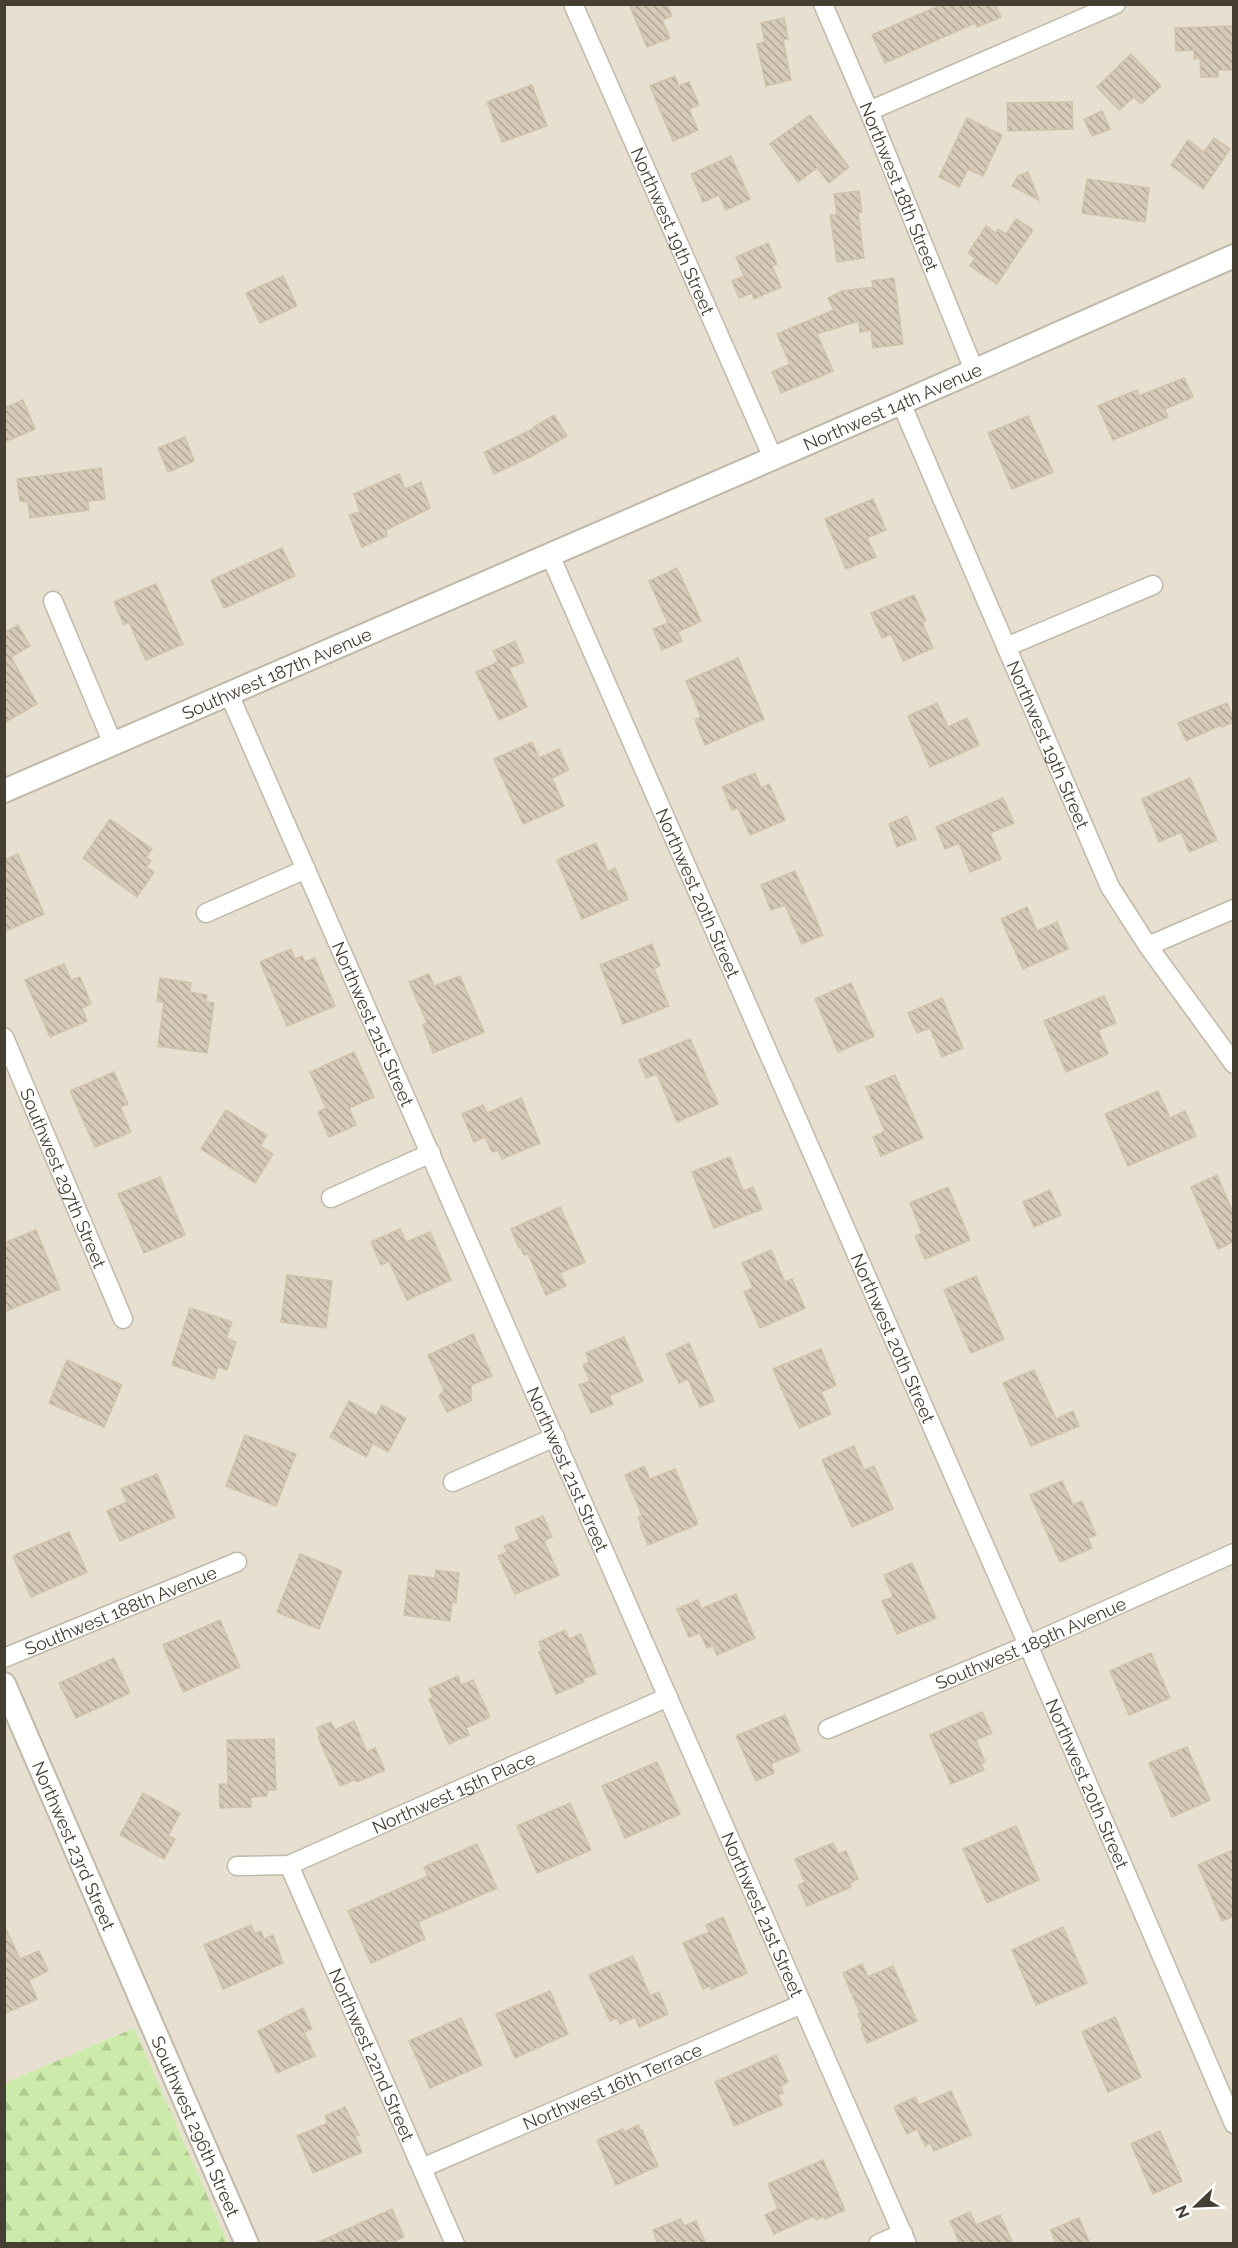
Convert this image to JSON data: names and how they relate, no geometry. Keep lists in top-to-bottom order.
{
  "streets": {
    "street": [
      "Northwest 18th Street",
      "Northwest 19th Street",
      "Northwest 14th Avenue",
      "Southwest 187th Avenue",
      "Northwest 20th Street",
      "Northwest 21st Street",
      "Southwest 297th Street",
      "Southwest 188th Avenue",
      "Southwest 189th Avenue",
      "Northwest 15th Place",
      "Northwest 23rd Street",
      "Northwest 22nd Street",
      "Northwest 16th Terrace",
      "Southwest 296th Street"
    ]
  },
  "crossings": [
    ["Northwest 18th Street", "Northwest 14th Avenue"],
    ["Northwest 19th Street", "Northwest 14th Avenue"],
    ["Northwest 14th Avenue", "Southwest 187th Avenue"],
    ["Northwest 14th Avenue", "Northwest 20th Street"],
    ["Southwest 187th Avenue", "Northwest 20th Street"],
    ["Southwest 187th Avenue", "Northwest 21st Street"],
    ["Northwest 20th Street", "Southwest 189th Avenue"],
    ["Northwest 21st Street", "Northwest 15th Place"],
    ["Northwest 21st Street", "Northwest 16th Terrace"],
    ["Northwest 15th Place", "Northwest 22nd Street"],
    ["Northwest 23rd Street", "Southwest 296th Street"],
    ["Northwest 22nd Street", "Northwest 16th Terrace"]
  ],
  "north": "bottom left"
}
